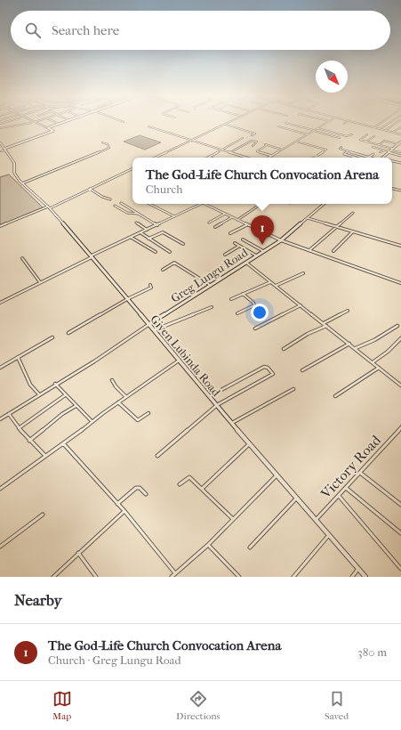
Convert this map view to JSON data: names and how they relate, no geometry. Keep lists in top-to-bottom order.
{
  "streets": {
    "street": ["Greg Lungu Road", "Given Lubinda Road", "Victory Road"]
  },
  "crossings": [
    ["Greg Lungu Road", "Given Lubinda Road"],
    ["Given Lubinda Road", "Victory Road"]
  ],
  "north": "bottom right",
  "page": {
    "search": "Search here",
    "popup": ["The God-Life Church Convocation Arena", "Church"],
    "pins": "1",
    "heading": "Nearby",
    "list": [
      {
        "mark": "1",
        "name": "The God-Life Church Convocation Arena",
        "note": "Church · Greg Lungu Road",
        "value": "380 m"
      }
    ],
    "nav": ["Map", "Directions", "Saved"]
  }
}
